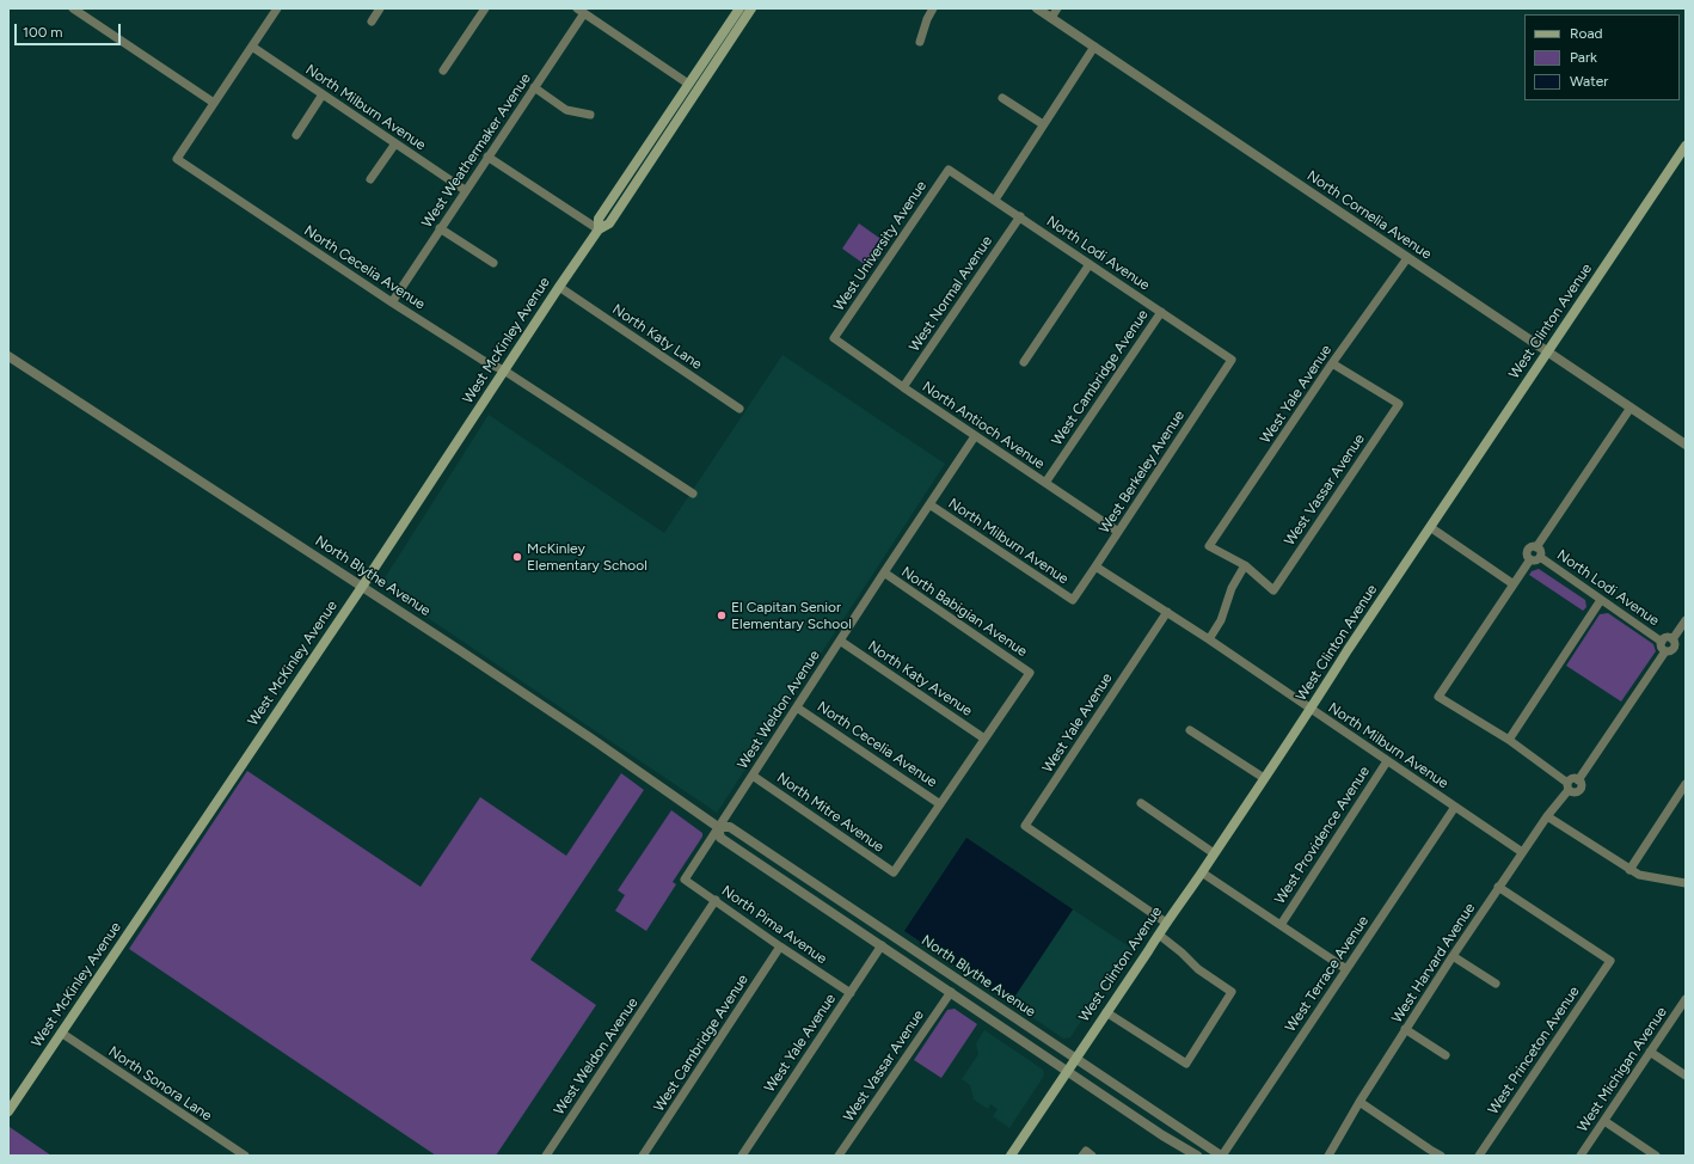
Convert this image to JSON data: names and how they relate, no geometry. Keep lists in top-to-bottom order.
{
  "streets": {
    "main road": ["West Clinton Avenue", "West McKinley Avenue"],
    "street": [
      "North Milburn Avenue",
      "West Weathermaker Avenue",
      "North Cornelia Avenue",
      "West University Avenue",
      "North Lodi Avenue",
      "North Cecelia Avenue",
      "West Normal Avenue",
      "North Katy Lane",
      "West Cambridge Avenue",
      "West Yale Avenue",
      "North Antioch Avenue",
      "West Berkeley Avenue",
      "West Vassar Avenue",
      "North Blythe Avenue",
      "North Babigian Avenue",
      "North Katy Avenue",
      "West Weldon Avenue",
      "North Mitre Avenue",
      "West Providence Avenue",
      "North Pima Avenue",
      "West Harvard Avenue",
      "West Terrace Avenue",
      "West Princeton Avenue",
      "West Michigan Avenue",
      "North Sonora Lane"
    ]
  },
  "crossings": [
    ["North Milburn Avenue", "West Weathermaker Avenue"],
    ["North Milburn Avenue", "North Cecelia Avenue"],
    ["North Milburn Avenue", "West Clinton Avenue"],
    ["North Milburn Avenue", "West Yale Avenue"],
    ["North Milburn Avenue", "West Berkeley Avenue"],
    ["North Milburn Avenue", "West Weldon Avenue"],
    ["North Milburn Avenue", "West Providence Avenue"],
    ["North Milburn Avenue", "West Harvard Avenue"],
    ["North Milburn Avenue", "West Terrace Avenue"],
    ["West Weathermaker Avenue", "North Cecelia Avenue"],
    ["North Cornelia Avenue", "West Clinton Avenue"],
    ["North Cornelia Avenue", "West Yale Avenue"],
    ["West University Avenue", "North Lodi Avenue"],
    ["West University Avenue", "North Antioch Avenue"],
    ["North Lodi Avenue", "West Normal Avenue"],
    ["North Lodi Avenue", "West Cambridge Avenue"],
    ["North Lodi Avenue", "West Berkeley Avenue"],
    ["North Cecelia Avenue", "West McKinley Avenue"],
    ["North Cecelia Avenue", "West Weldon Avenue"],
    ["North Cecelia Avenue", "North Mitre Avenue"],
    ["West Normal Avenue", "North Antioch Avenue"],
    ["West Clinton Avenue", "West Yale Avenue"],
    ["West Clinton Avenue", "North Blythe Avenue"],
    ["North Katy Lane", "West McKinley Avenue"],
    ["West McKinley Avenue", "North Blythe Avenue"],
    ["West McKinley Avenue", "North Sonora Lane"],
    ["West Cambridge Avenue", "North Antioch Avenue"],
    ["West Cambridge Avenue", "North Pima Avenue"],
    ["West Yale Avenue", "West Vassar Avenue"],
    ["West Yale Avenue", "North Blythe Avenue"],
    ["West Yale Avenue", "North Pima Avenue"],
    ["North Antioch Avenue", "West Berkeley Avenue"],
    ["North Antioch Avenue", "West Weldon Avenue"],
    ["West Vassar Avenue", "North Blythe Avenue"],
    ["North Blythe Avenue", "West Weldon Avenue"],
    ["North Blythe Avenue", "West Terrace Avenue"],
    ["North Babigian Avenue", "North Katy Avenue"],
    ["North Babigian Avenue", "West Weldon Avenue"],
    ["North Katy Avenue", "West Weldon Avenue"],
    ["West Weldon Avenue", "North Mitre Avenue"],
    ["West Weldon Avenue", "North Pima Avenue"],
    ["West Harvard Avenue", "West Princeton Avenue"]
  ],
  "places": ["McKinley Elementary School", "El Capitan Senior Elementary School"],
  "legend": ["Road", "Park", "Water"],
  "scale_bar": "100 m"
}
